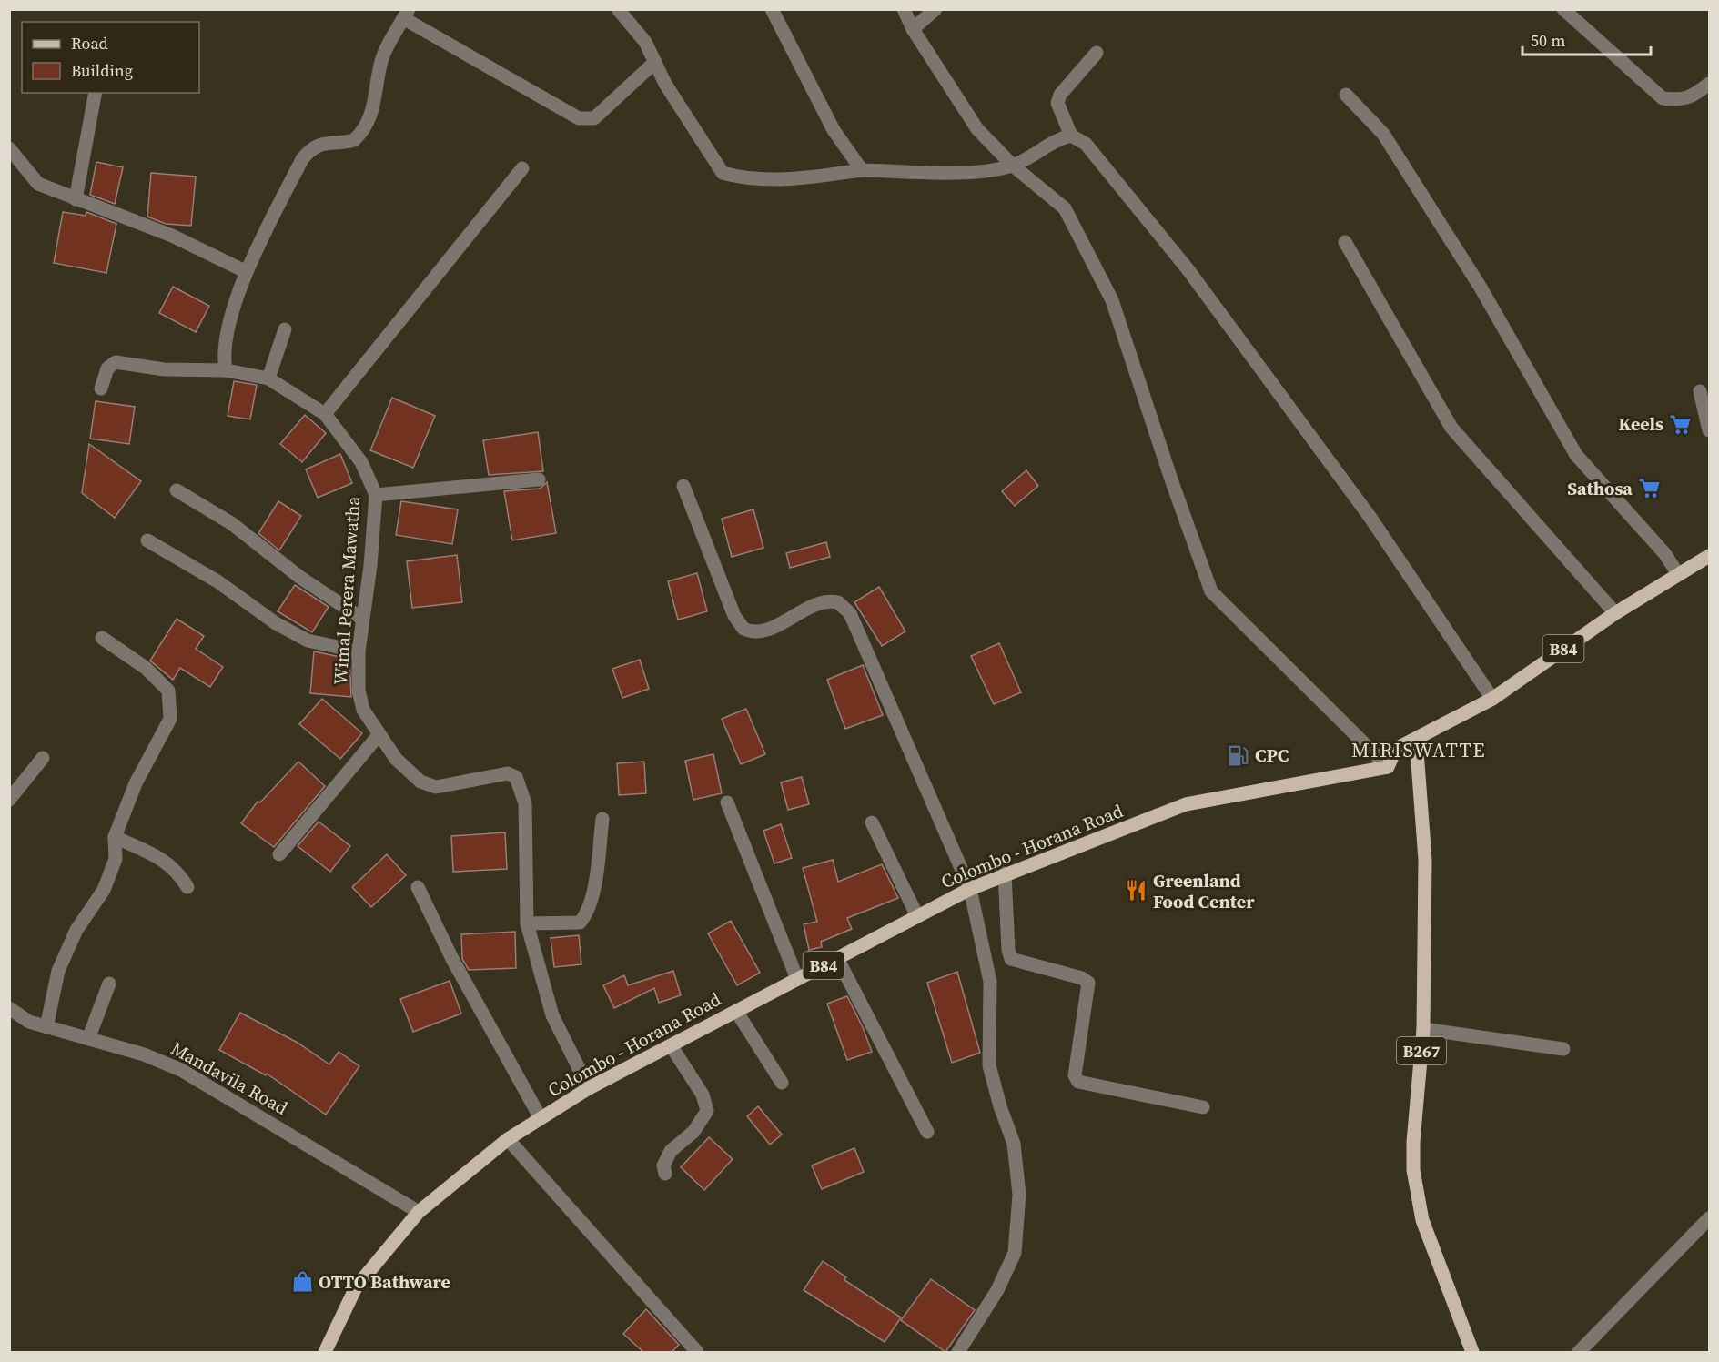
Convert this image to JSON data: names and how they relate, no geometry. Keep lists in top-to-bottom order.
{
  "streets": {
    "main road": ["B84", "Colombo - Horana Road", "B267"],
    "street": ["Wimal Perera Mawatha", "Mandavila Road"]
  },
  "crossings": [
    ["Wimal Perera Mawatha", "Colombo - Horana Road"],
    ["B84", "Colombo - Horana Road"],
    ["B84", "B267"],
    ["Colombo - Horana Road", "Mandavila Road"]
  ],
  "districts": ["MIRISWATTE"],
  "places": {
    "supermarket": ["Keels", "Sathosa"],
    "fuel station": ["CPC"],
    "restaurant": ["Greenland Food Center"],
    "shop": ["OTTO Bathware"]
  },
  "legend": ["Road", "Building"],
  "scale_bar": "50 m"
}
